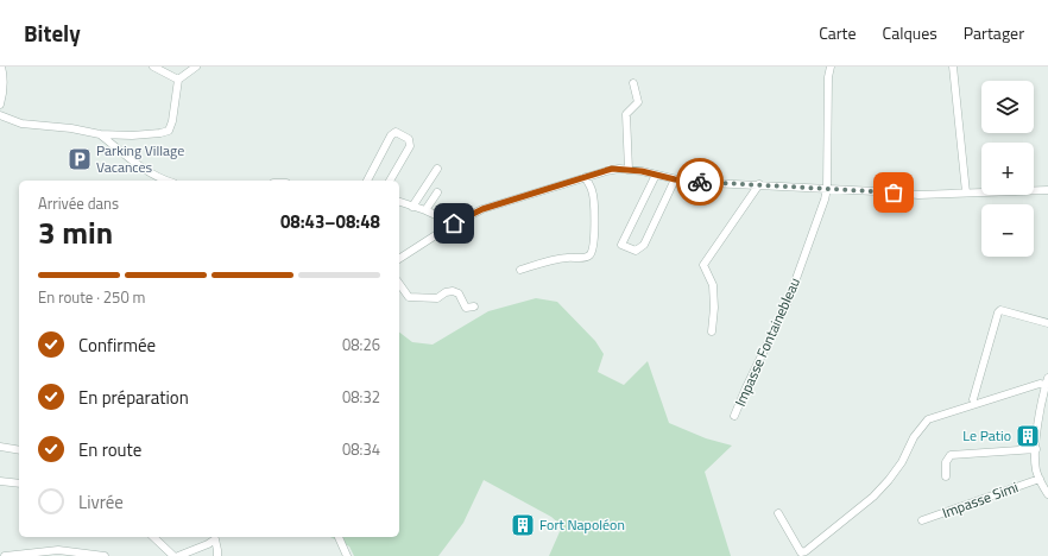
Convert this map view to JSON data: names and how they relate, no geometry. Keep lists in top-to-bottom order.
{
  "streets": {
    "street": ["Impasse Fontainebleau", "Impasse Simi"]
  },
  "places": {
    "parking": ["Parking Village Vacances"],
    "building": ["Le Patio", "Fort Napoléon"]
  },
  "page": {
    "header": "Bitely",
    "nav": ["Carte", "Calques", "Partager"],
    "map_buttons": ["+", "−"],
    "heading": ["3 min", "Arrivée dans", "08:43–08:48"],
    "bar": "En route · 250 m",
    "list": [
      ["Confirmée", "08:26"],
      ["En préparation", "08:32"],
      ["En route", "08:34"],
      "Livrée"
    ]
  }
}
